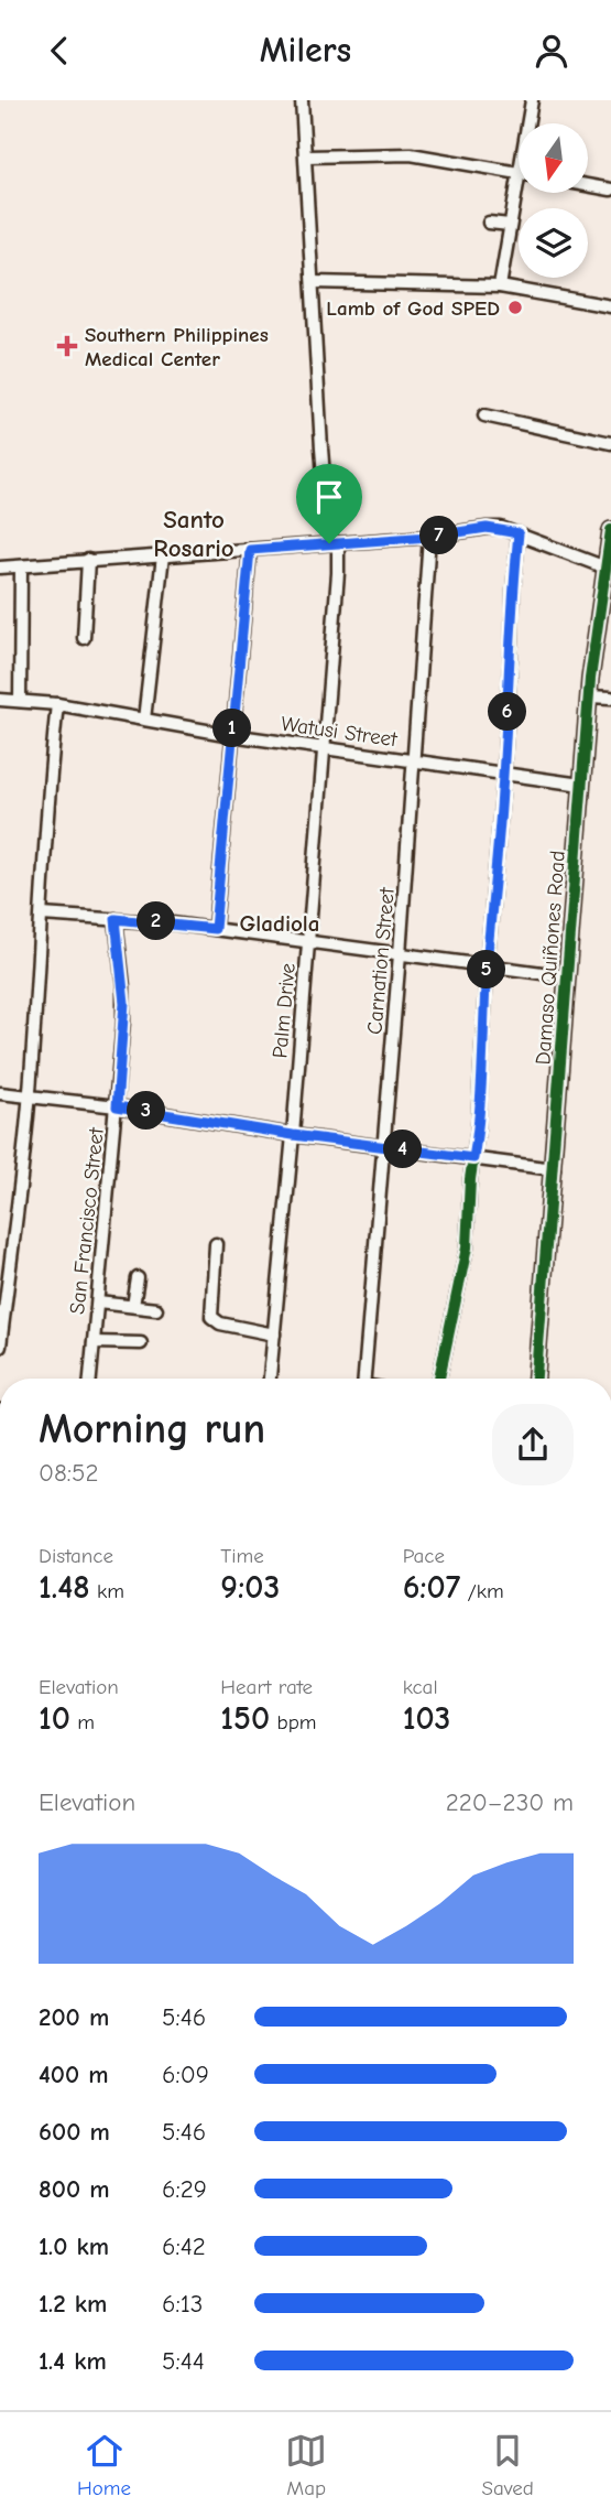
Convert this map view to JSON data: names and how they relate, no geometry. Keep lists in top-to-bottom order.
{
  "streets": {
    "main road": ["Damaso Quiñones Road"],
    "street": [
      "Watusi Street",
      "Carnation Street",
      "Palm Drive",
      "San Francisco Street"
    ]
  },
  "crossings": [
    ["Watusi Street", "Damaso Quiñones Road"],
    ["Watusi Street", "Carnation Street"],
    ["Watusi Street", "Palm Drive"]
  ],
  "districts": ["Santo Rosario", "Gladiola"],
  "places": {
    "other": ["Lamb of God SPED"],
    "health": ["Southern Philippines Medical Center"]
  },
  "north": "bottom",
  "page": {
    "header": "Milers",
    "pins": [
      "7",
      "6",
      "1",
      "2",
      "5",
      "3",
      "4"
    ],
    "heading": ["Morning run", "08:52"],
    "stats": [
      ["Distance", "1.48 km"],
      ["Time", "9:03"],
      ["Pace", "6:07 /km"],
      ["Elevation", "10 m"],
      ["Heart rate", "150 bpm"],
      ["kcal", "103"]
    ],
    "chart": ["Elevation", "220–230 m"],
    "list": [
      {
        "name": "200 m",
        "note": "5:46"
      },
      {
        "name": "400 m",
        "note": "6:09"
      },
      {
        "name": "600 m",
        "note": "5:46"
      },
      {
        "name": "800 m",
        "note": "6:29"
      },
      {
        "name": "1.0 km",
        "note": "6:42"
      },
      {
        "name": "1.2 km",
        "note": "6:13"
      },
      {
        "name": "1.4 km",
        "note": "5:44"
      }
    ],
    "tabs": ["Home", "Map", "Saved"]
  }
}
